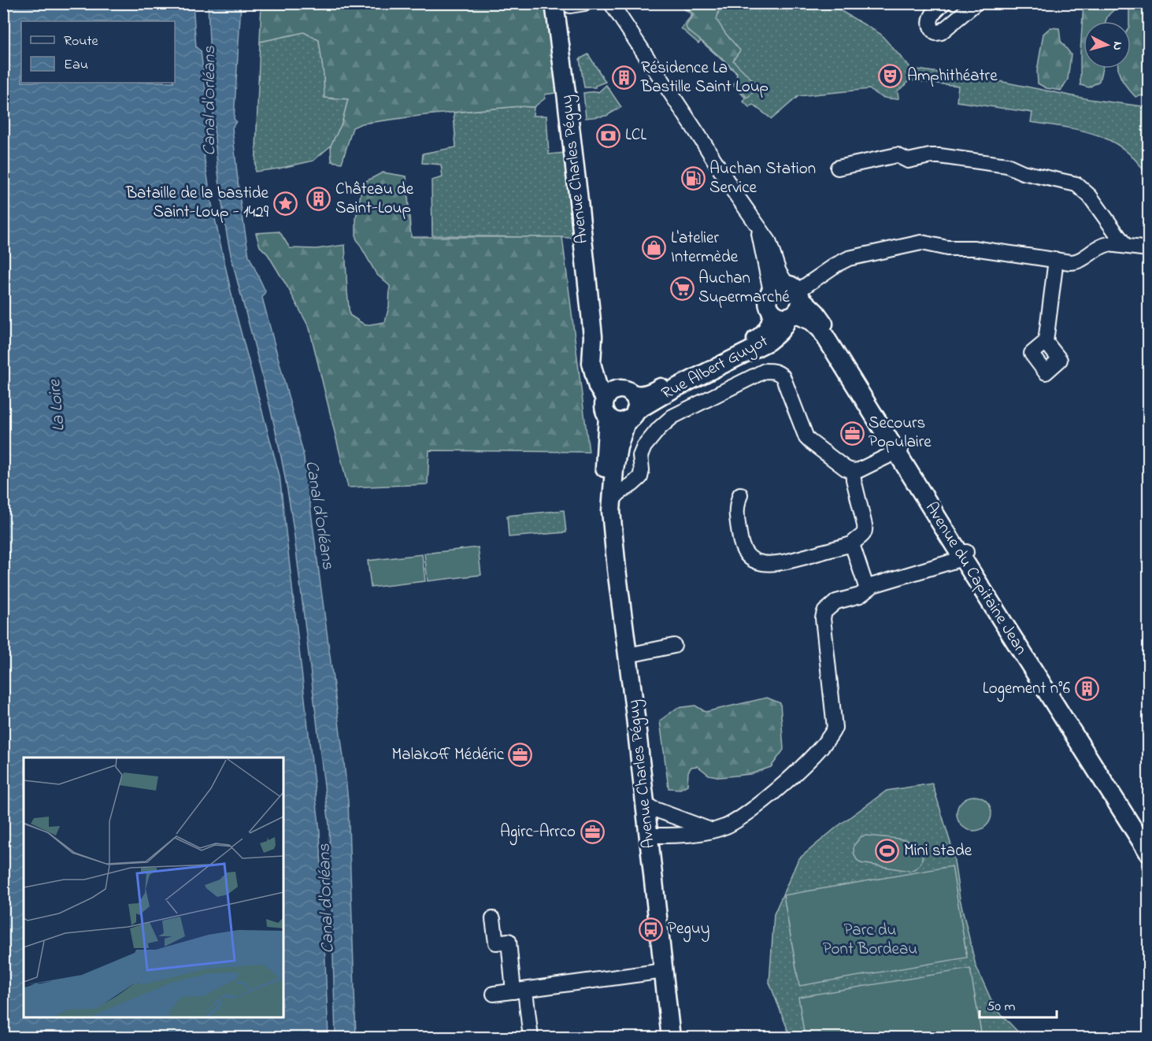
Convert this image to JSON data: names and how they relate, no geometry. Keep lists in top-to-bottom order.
{
  "streets": {
    "main road": ["Avenue Charles Péguy", "Rue Albert Guyot", "Avenue du Capitaine Jean"]
  },
  "crossings": [
    ["Avenue Charles Péguy", "Rue Albert Guyot"],
    ["Rue Albert Guyot", "Avenue du Capitaine Jean"]
  ],
  "water": ["Canal d'Orléans", "La Loire"],
  "parks": ["Parc du Pont Bordeau"],
  "places": {
    "theatre": ["Amphithéatre"],
    "building": ["Résidence La Bastille Saint Loup", "Château de Saint-Loup", "Logement n°6"],
    "bank": ["LCL"],
    "fuel station": ["Auchan Station Service"],
    "place": ["Bataille de la bastide Saint-Loup - 1429"],
    "shop": ["L'atelier Intermède"],
    "supermarket": ["Auchan Supermarché"],
    "office": ["Secours Populaire", "Malakoff Médéric", "Agirc-Arrco"],
    "sports": ["Mini stade"],
    "bus stop": ["Peguy"]
  },
  "legend": ["Route", "Eau"],
  "scale_bar": "50 m",
  "north": "right"
}
